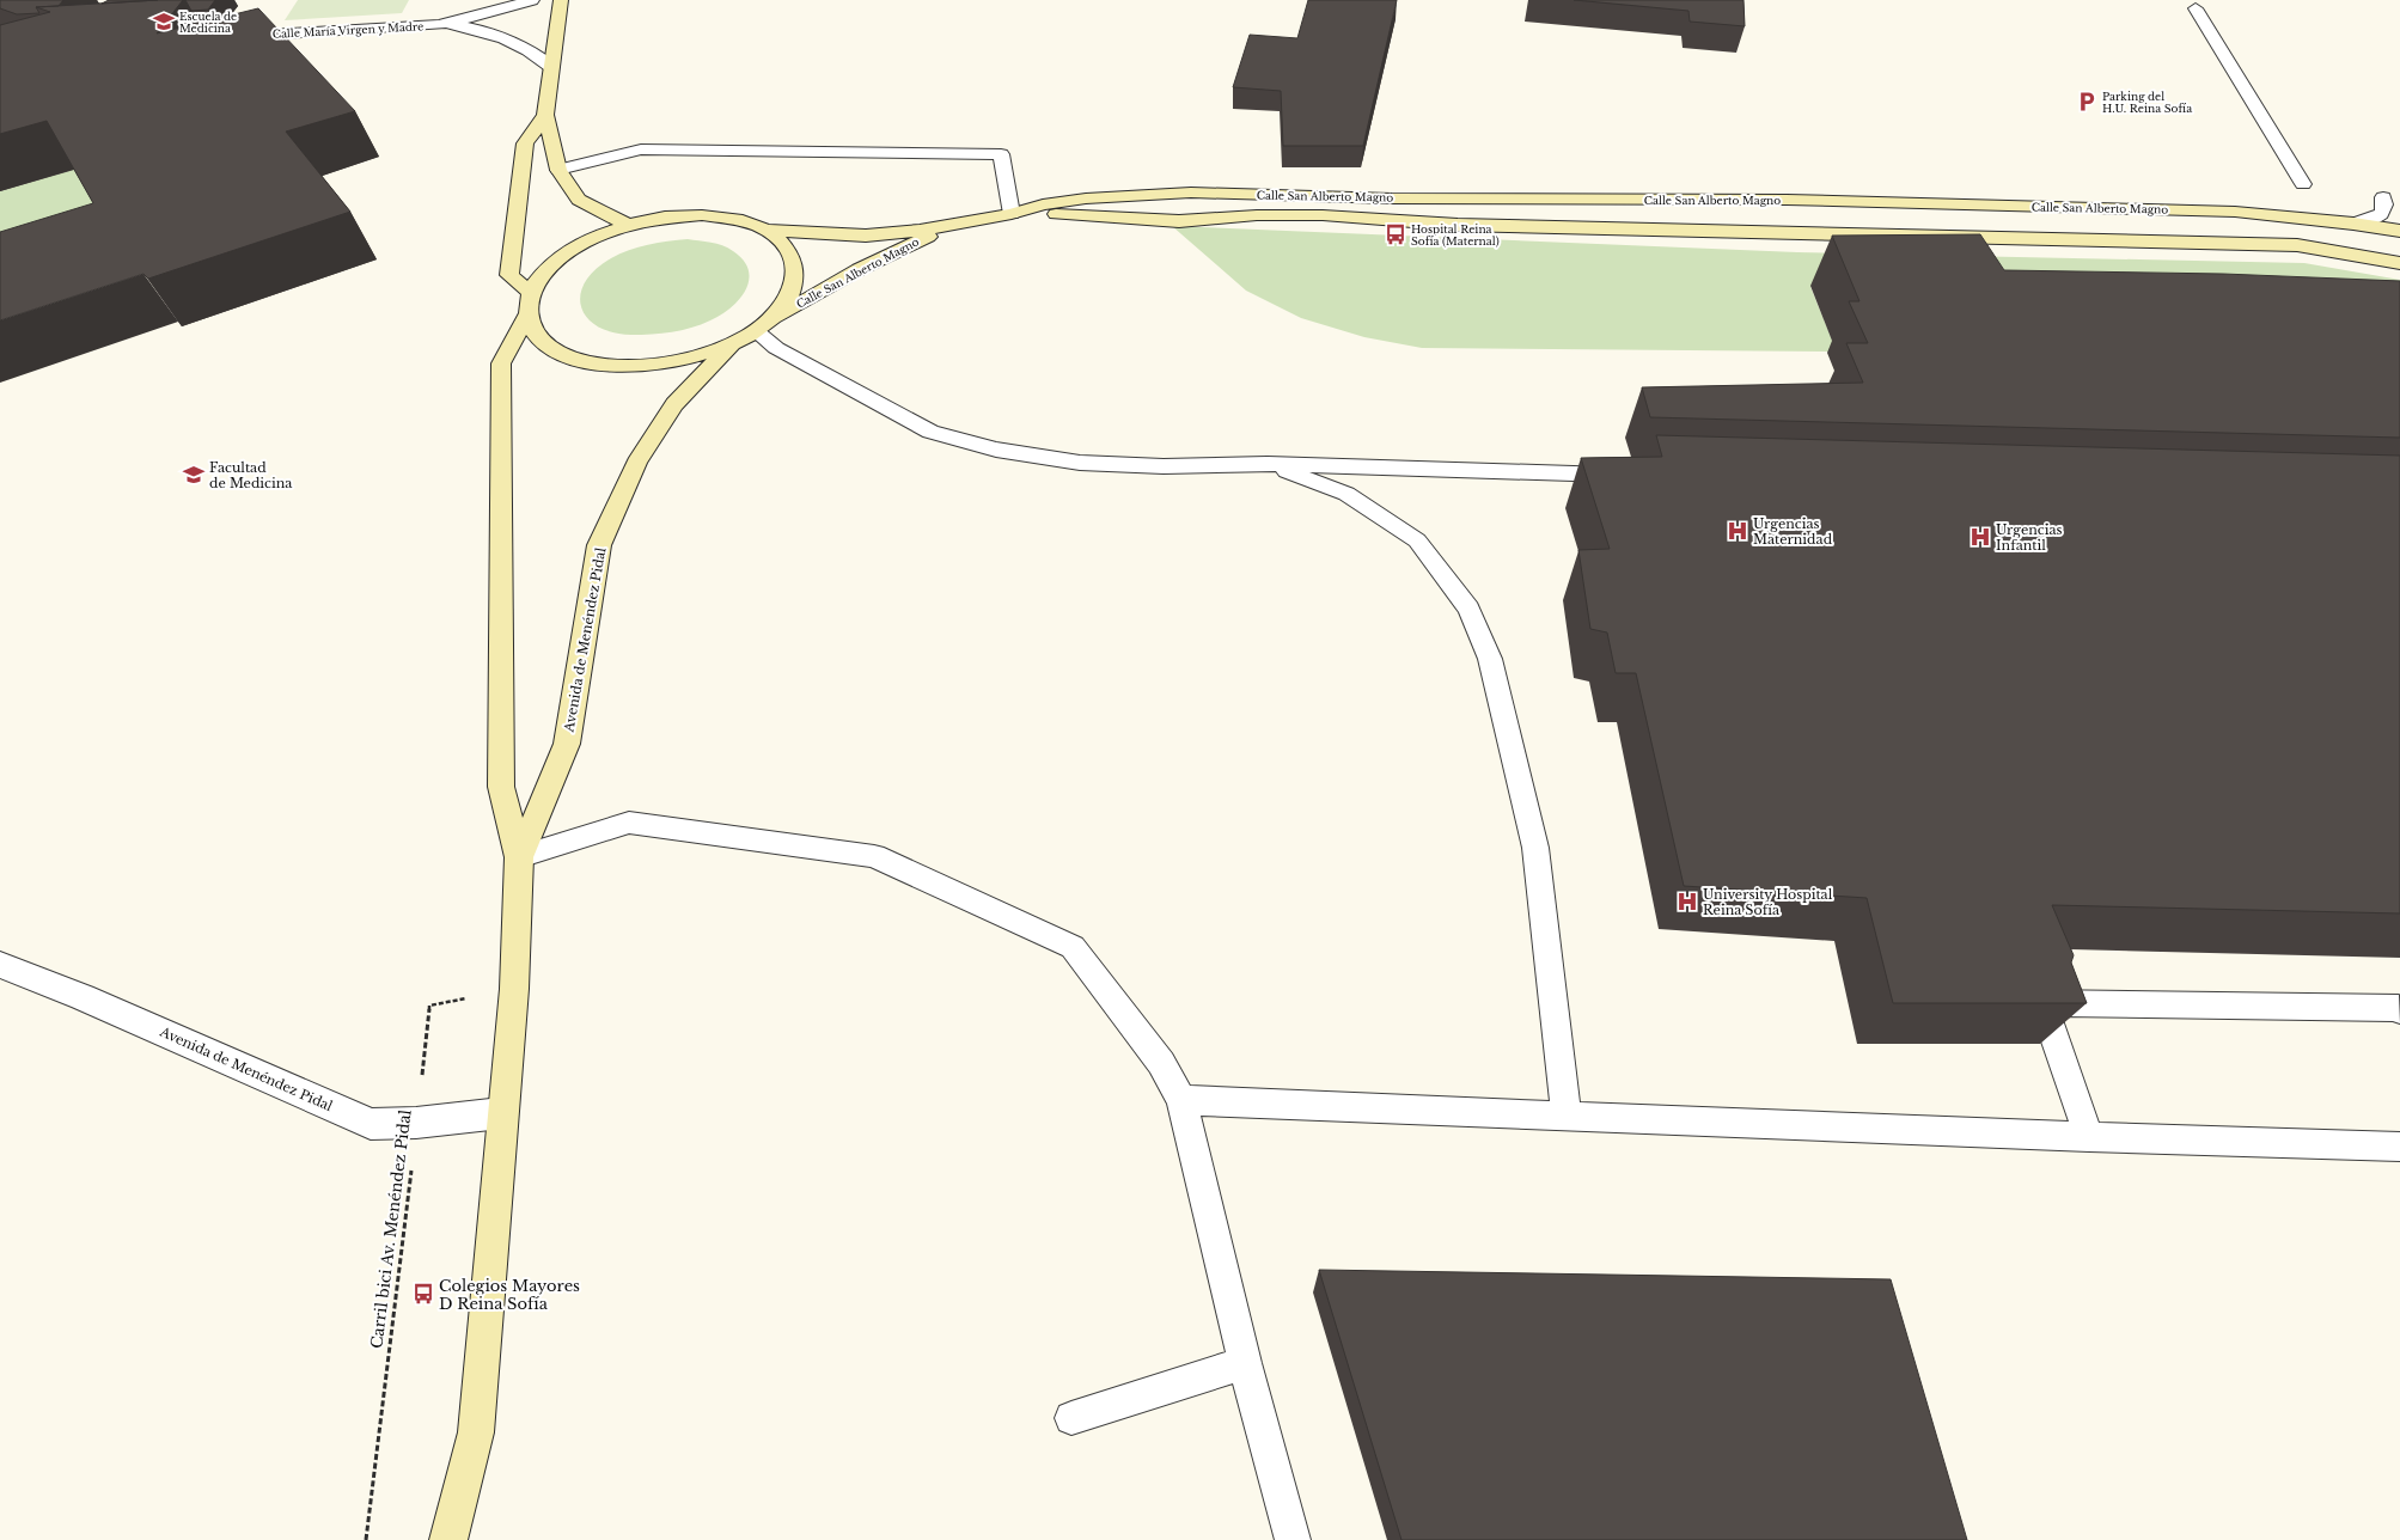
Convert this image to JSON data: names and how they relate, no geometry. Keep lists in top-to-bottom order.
{
  "streets": {
    "main road": ["Calle San Alberto Magno", "Avenida de Menéndez Pidal"],
    "street": ["Calle María Virgen y Madre"],
    "path": ["Carril bici Av. Menéndez Pidal"]
  },
  "crossings": [
    ["Calle San Alberto Magno", "Avenida de Menéndez Pidal"],
    ["Avenida de Menéndez Pidal", "Carril bici Av. Menéndez Pidal"]
  ],
  "places": {
    "school or university": ["Escuela de Medicina", "Facultad de Medicina"],
    "parking": ["Parking del H.U. Reina Sofía"],
    "bus stop": ["Hospital Reina Sofía (Maternal)", "Colegios Mayores D Reina Sofía"],
    "hospital": ["Urgencias Maternidad", "Urgencias Infantil", "University Hospital Reina Sofía"]
  }
}
